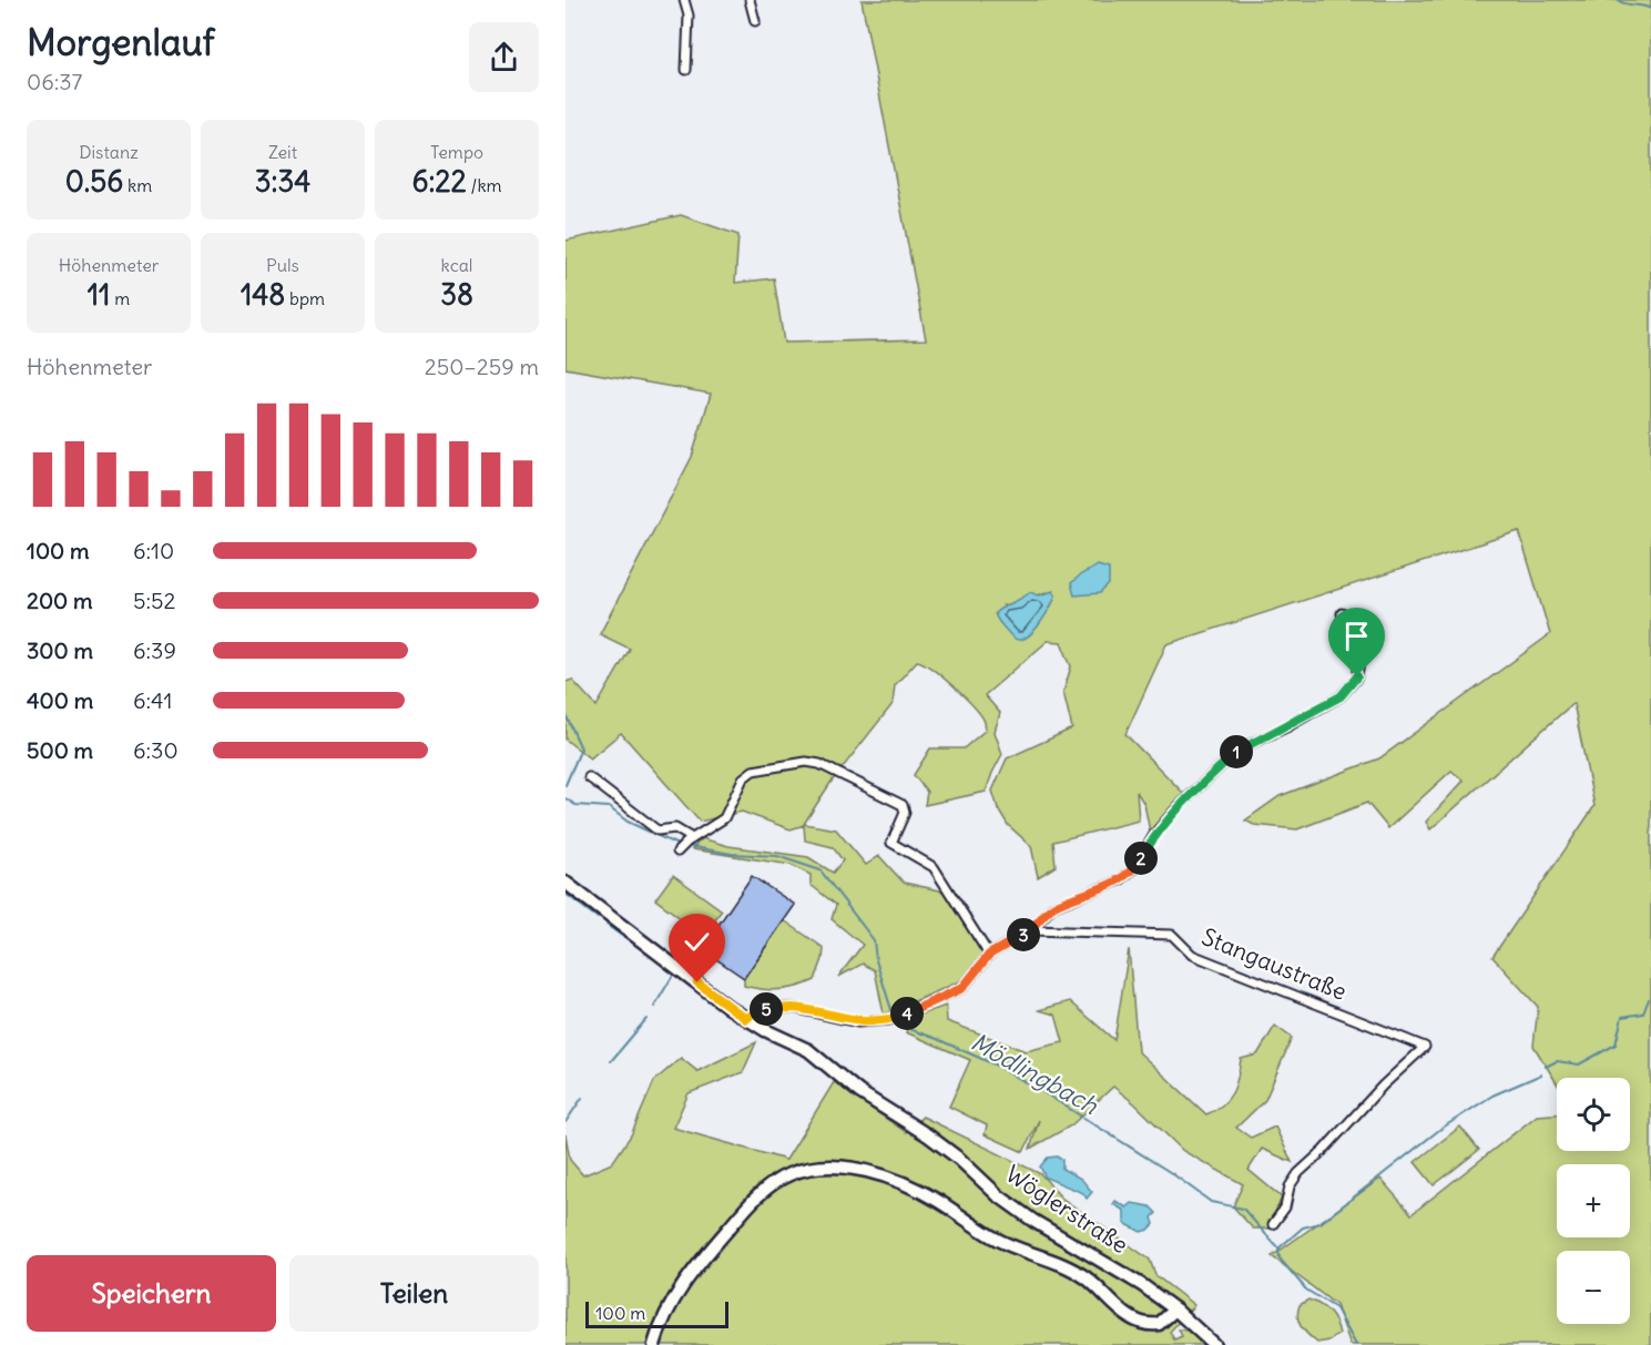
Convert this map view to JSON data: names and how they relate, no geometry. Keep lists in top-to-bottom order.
{
  "streets": {
    "main road": ["Wöglerstraße"],
    "street": ["Stangaustraße"]
  },
  "water": ["Mödlingbach"],
  "scale_bar": "100 m",
  "page": {
    "heading": ["Morgenlauf", "06:37"],
    "stats": [
      ["Distanz", "0.56 km"],
      ["Zeit", "3:34"],
      ["Tempo", "6:22 /km"],
      ["Höhenmeter", "11 m"],
      ["Puls", "148 bpm"],
      ["kcal", "38"]
    ],
    "chart": ["Höhenmeter", "250–259 m"],
    "list": [
      {
        "name": "100 m",
        "note": "6:10"
      },
      {
        "name": "200 m",
        "note": "5:52"
      },
      {
        "name": "300 m",
        "note": "6:39"
      },
      {
        "name": "400 m",
        "note": "6:41"
      },
      {
        "name": "500 m",
        "note": "6:30"
      }
    ],
    "pins": [
      "1",
      "2",
      "3",
      "5",
      "4"
    ],
    "map_buttons": ["+", "−"],
    "buttons": ["Speichern", "Teilen"],
    "scale": "100 m"
  }
}
